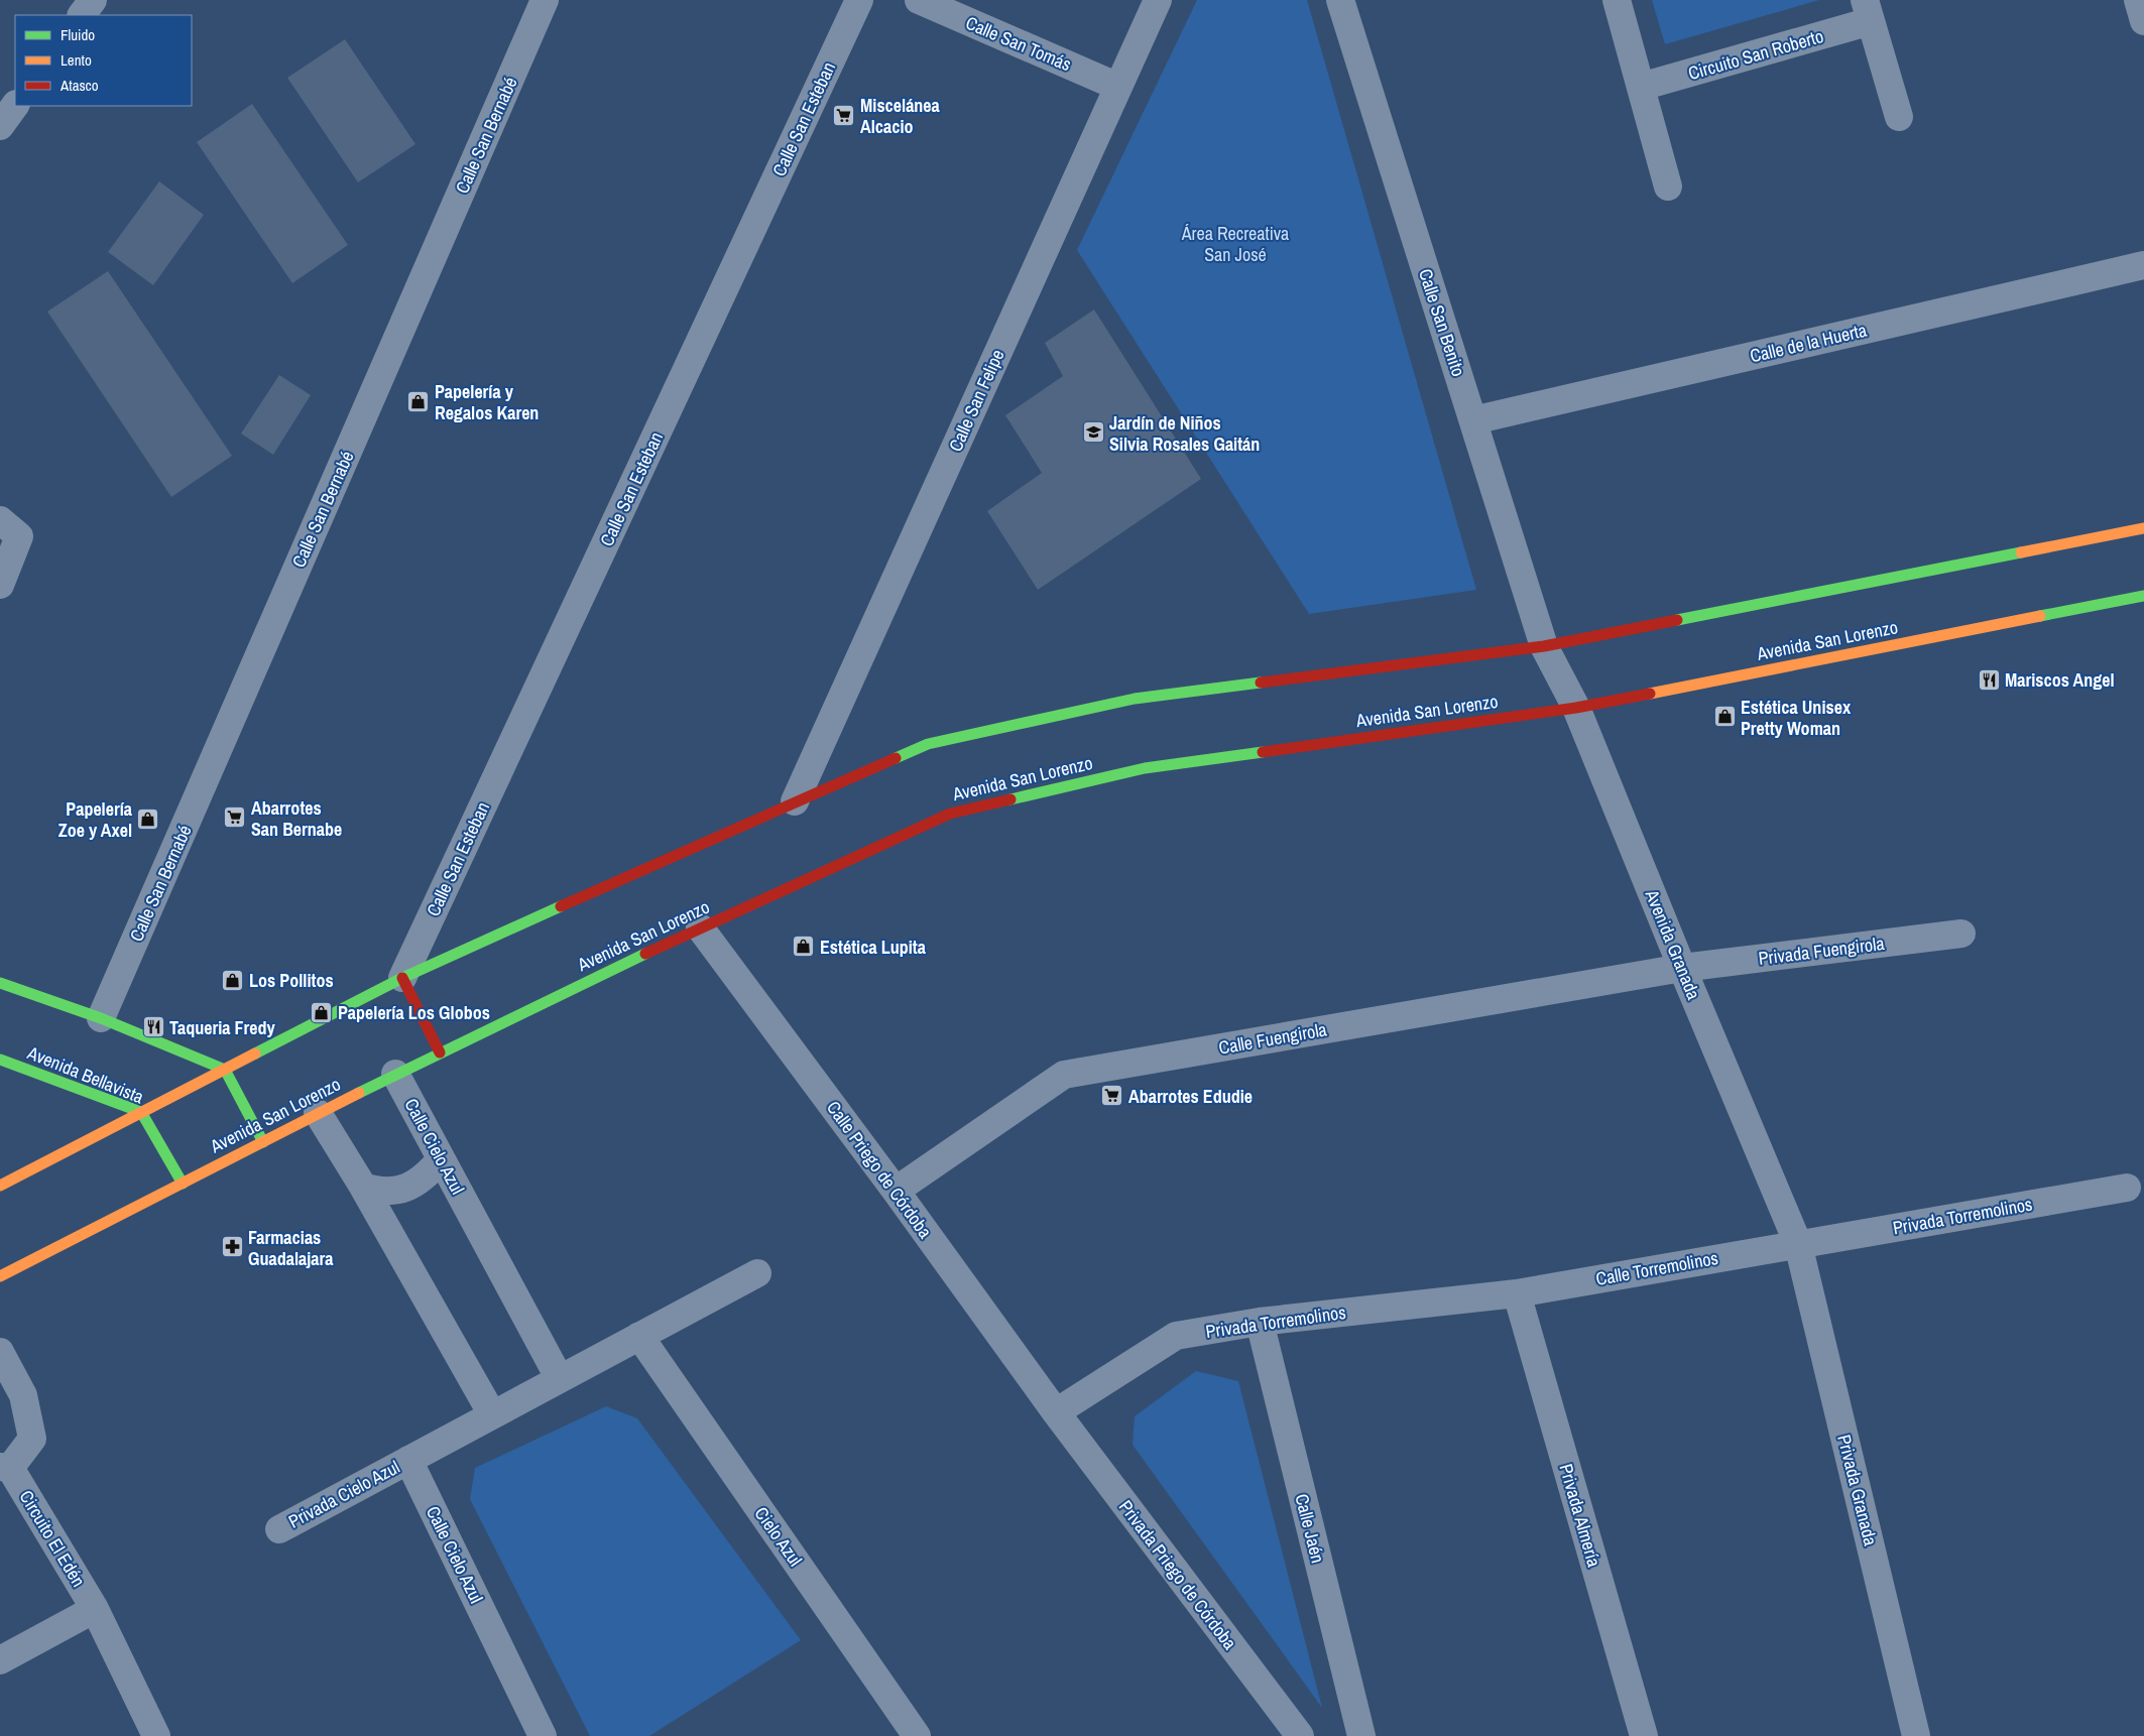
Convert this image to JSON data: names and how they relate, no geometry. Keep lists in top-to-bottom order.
{
  "streets": {
    "street": [
      "Calle San Tomás",
      "Circuito San Roberto",
      "Calle San Esteban",
      "Calle San Bernabé",
      "Calle San Benito",
      "Calle de la Huerta",
      "Calle San Felipe",
      "Avenida San Lorenzo",
      "Avenida Granada",
      "Privada Fuengirola",
      "Calle Fuengirola",
      "Avenida Bellavista",
      "Calle Cielo Azul",
      "Calle Priego de Córdoba",
      "Privada Torremolinos",
      "Calle Torremolinos",
      "Privada Granada",
      "Privada Cielo Azul",
      "Privada Almería",
      "Calle Jaén",
      "Cielo Azul",
      "Circuito El Edén",
      "Privada Priego de Córdoba"
    ]
  },
  "crossings": [
    ["Calle San Tomás", "Calle San Felipe"],
    ["Calle San Benito", "Calle de la Huerta"],
    ["Calle San Benito", "Avenida Granada"],
    ["Avenida San Lorenzo", "Avenida Granada"],
    ["Avenida San Lorenzo", "Avenida Bellavista"],
    ["Avenida San Lorenzo", "Calle Cielo Azul"],
    ["Avenida San Lorenzo", "Calle Priego de Córdoba"],
    ["Avenida Granada", "Privada Fuengirola"],
    ["Avenida Granada", "Calle Fuengirola"],
    ["Avenida Granada", "Privada Torremolinos"],
    ["Avenida Granada", "Calle Torremolinos"],
    ["Avenida Granada", "Privada Granada"],
    ["Privada Fuengirola", "Calle Fuengirola"],
    ["Calle Fuengirola", "Calle Priego de Córdoba"],
    ["Calle Cielo Azul", "Privada Cielo Azul"],
    ["Calle Priego de Córdoba", "Privada Torremolinos"],
    ["Calle Priego de Córdoba", "Privada Priego de Córdoba"],
    ["Privada Torremolinos", "Calle Torremolinos"],
    ["Privada Torremolinos", "Privada Granada"],
    ["Privada Torremolinos", "Privada Almería"],
    ["Privada Torremolinos", "Calle Jaén"],
    ["Privada Torremolinos", "Privada Priego de Córdoba"],
    ["Calle Torremolinos", "Privada Granada"],
    ["Calle Torremolinos", "Privada Almería"]
  ],
  "parks": ["Área Recreativa San José"],
  "places": {
    "supermarket": ["Miscelánea Alcacio", "Abarrotes San Bernabe", "Abarrotes Edudie"],
    "shop": [
      "Papelería y Regalos Karen",
      "Estética Unisex Pretty Woman",
      "Papelería Zoe y Axel",
      "Estética Lupita",
      "Los Pollitos",
      "Papelería Los Globos"
    ],
    "school or university": ["Jardín de Niños Silvia Rosales Gaitán"],
    "restaurant": ["Mariscos Angel", "Taqueria Fredy"],
    "pharmacy": ["Farmacias Guadalajara"]
  },
  "legend": ["Fluido", "Lento", "Atasco"]
}
